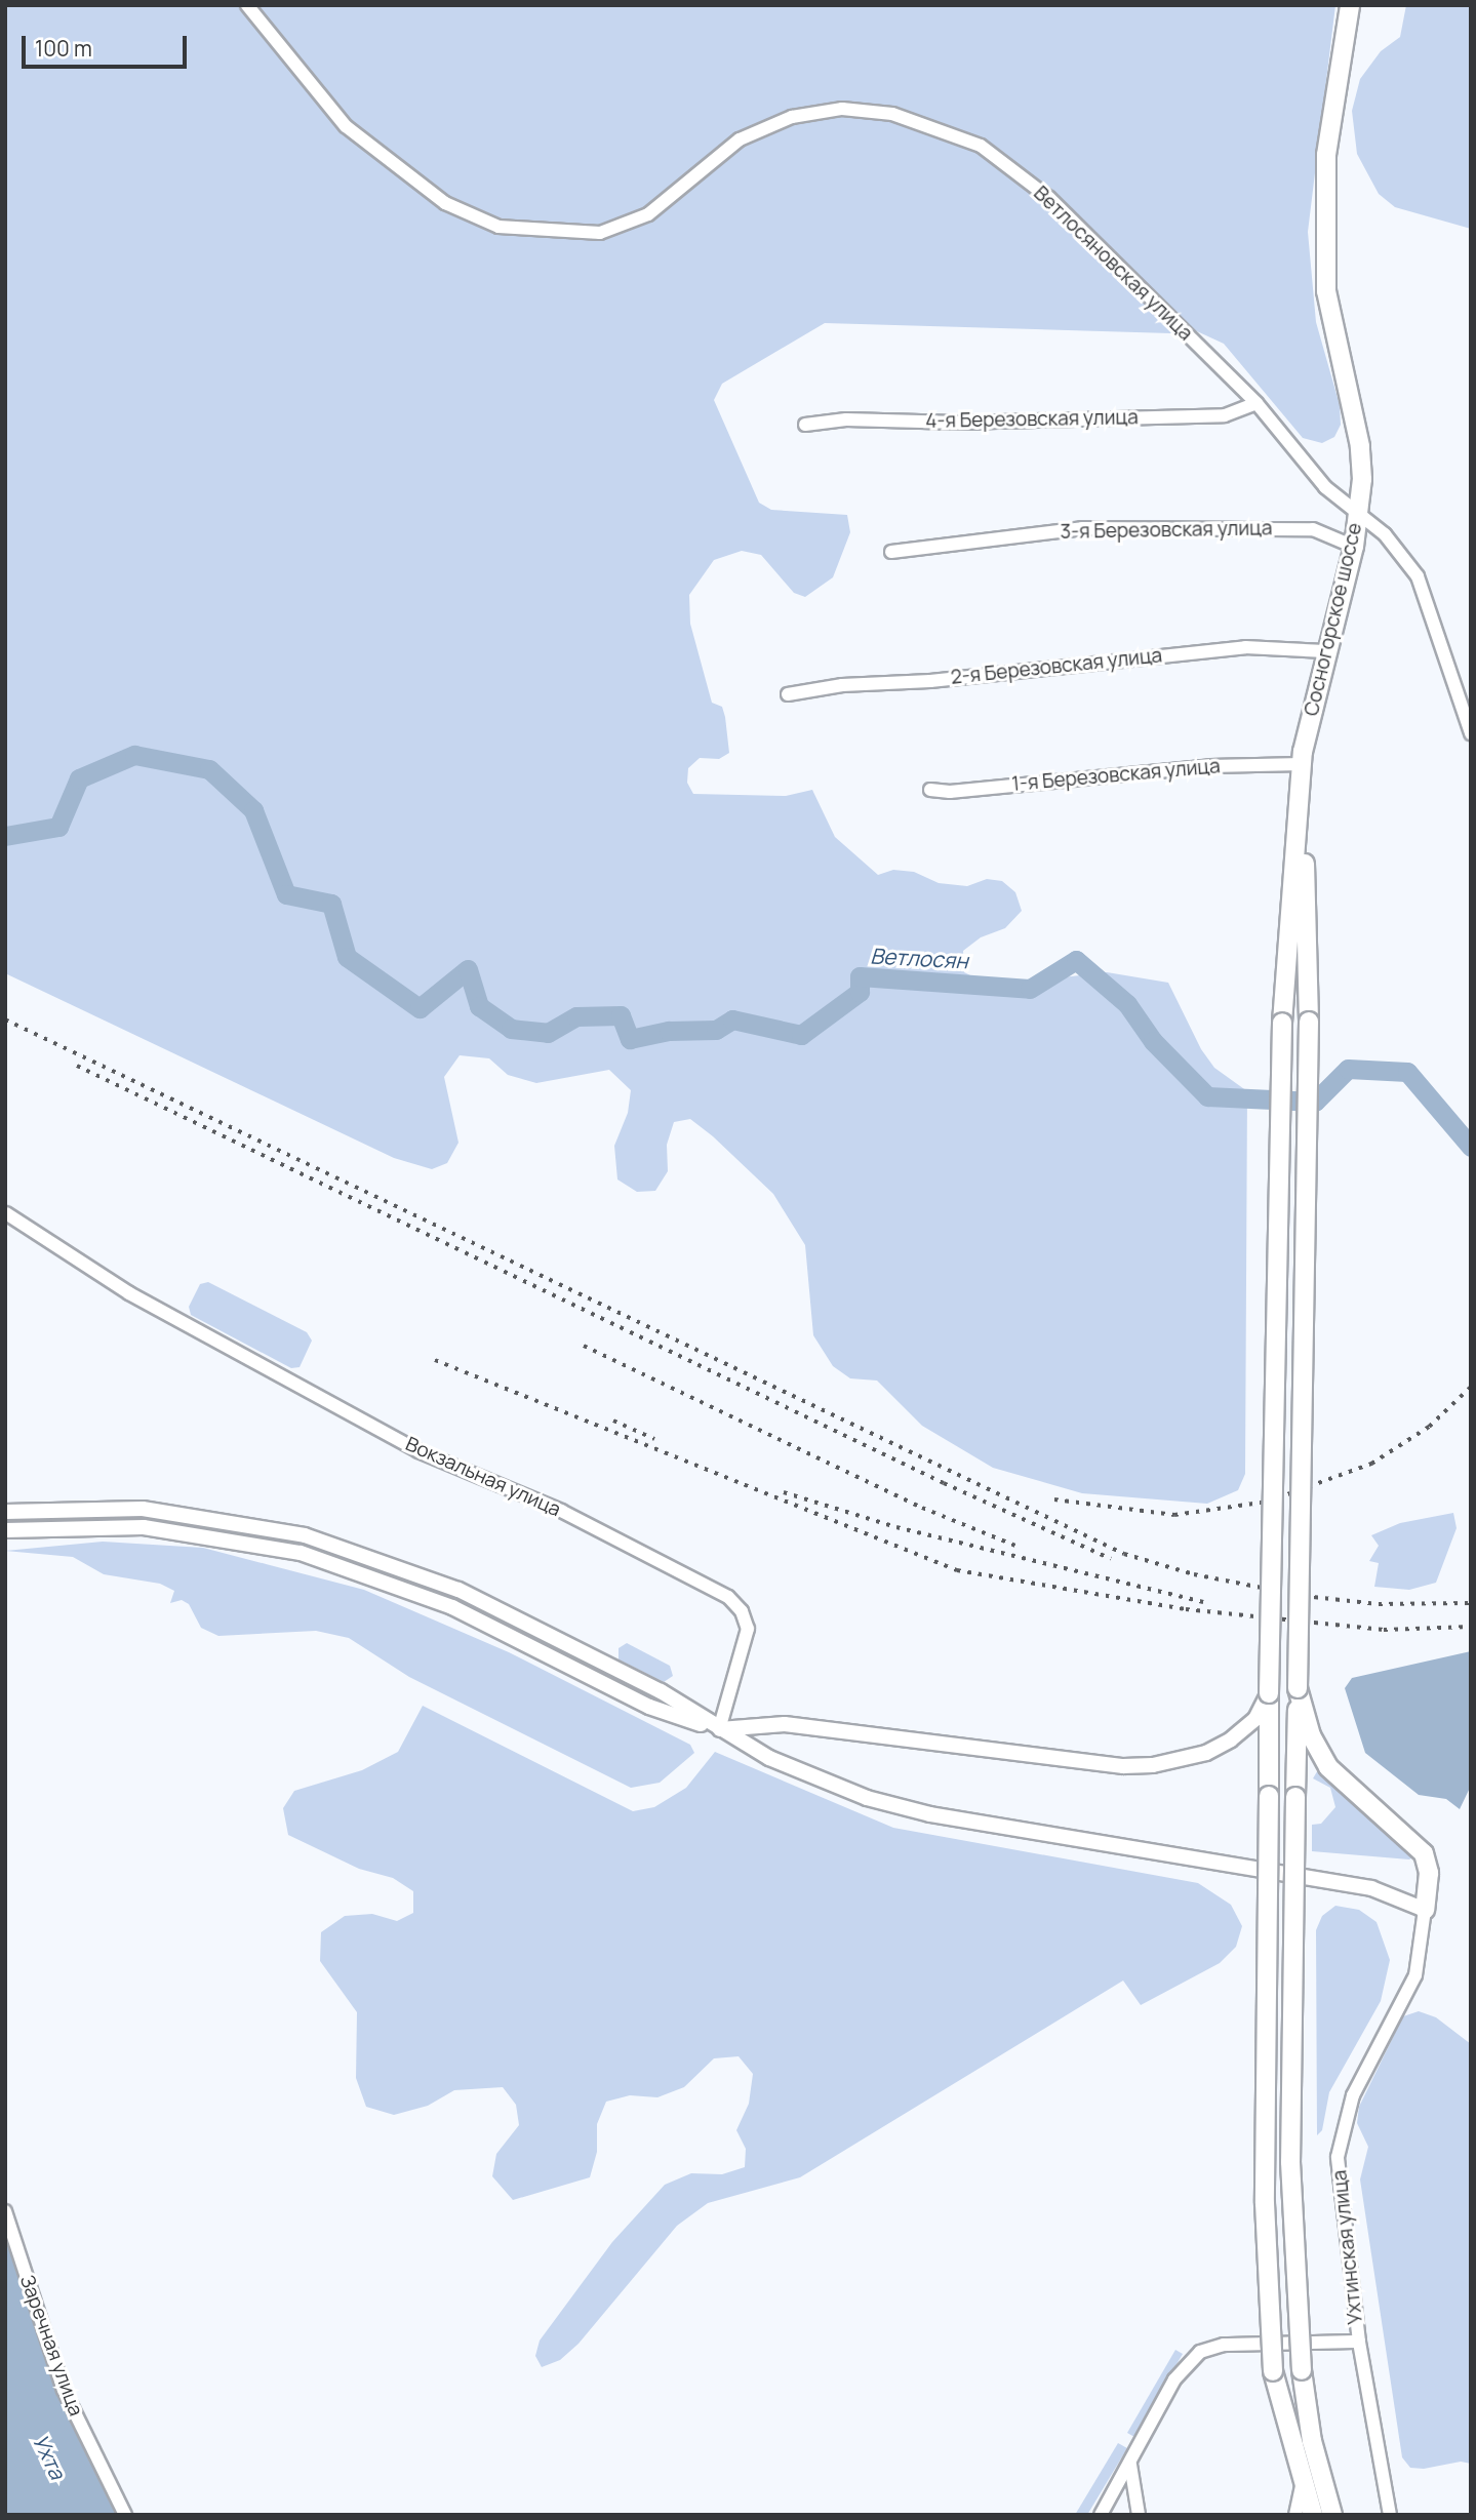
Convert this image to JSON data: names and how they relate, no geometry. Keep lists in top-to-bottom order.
{
  "streets": {
    "main road": ["Сосногорское шоссе"],
    "street": [
      "Ветлосяновская улица",
      "4-я Березовская улица",
      "3-я Березовская улица",
      "2-я Березовская улица",
      "1-я Березовская улица",
      "Вокзальная улица",
      "Ухтинская улица",
      "Заречная улица"
    ]
  },
  "crossings": [
    ["Ветлосяновская улица", "4-я Березовская улица"],
    ["Ветлосяновская улица", "Сосногорское шоссе"],
    ["3-я Березовская улица", "Сосногорское шоссе"],
    ["Сосногорское шоссе", "2-я Березовская улица"],
    ["Сосногорское шоссе", "1-я Березовская улица"]
  ],
  "water": ["Ветлосян", "Ухта"],
  "scale_bar": "100 m"
}
